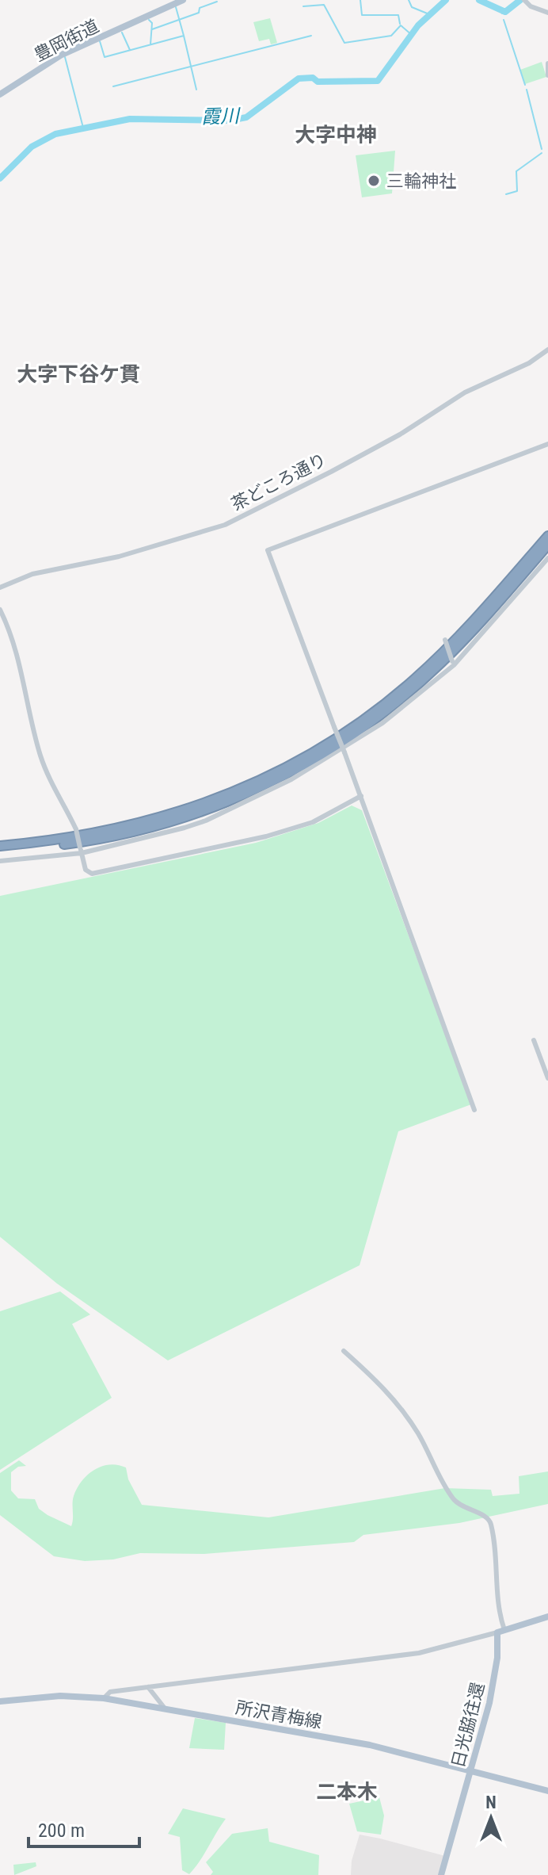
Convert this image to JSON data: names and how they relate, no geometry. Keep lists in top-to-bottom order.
{
  "streets": {
    "main road": ["豊岡街道", "所沢青梅線", "日光脇往還"],
    "street": ["茶どころ通り"]
  },
  "crossings": [
    ["所沢青梅線", "日光脇往還"]
  ],
  "districts": ["大字中神", "大字下谷ケ貫", "二本木"],
  "water": ["霞川"],
  "places": ["三輪神社"],
  "scale_bar": "200 m",
  "north": "top"
}
